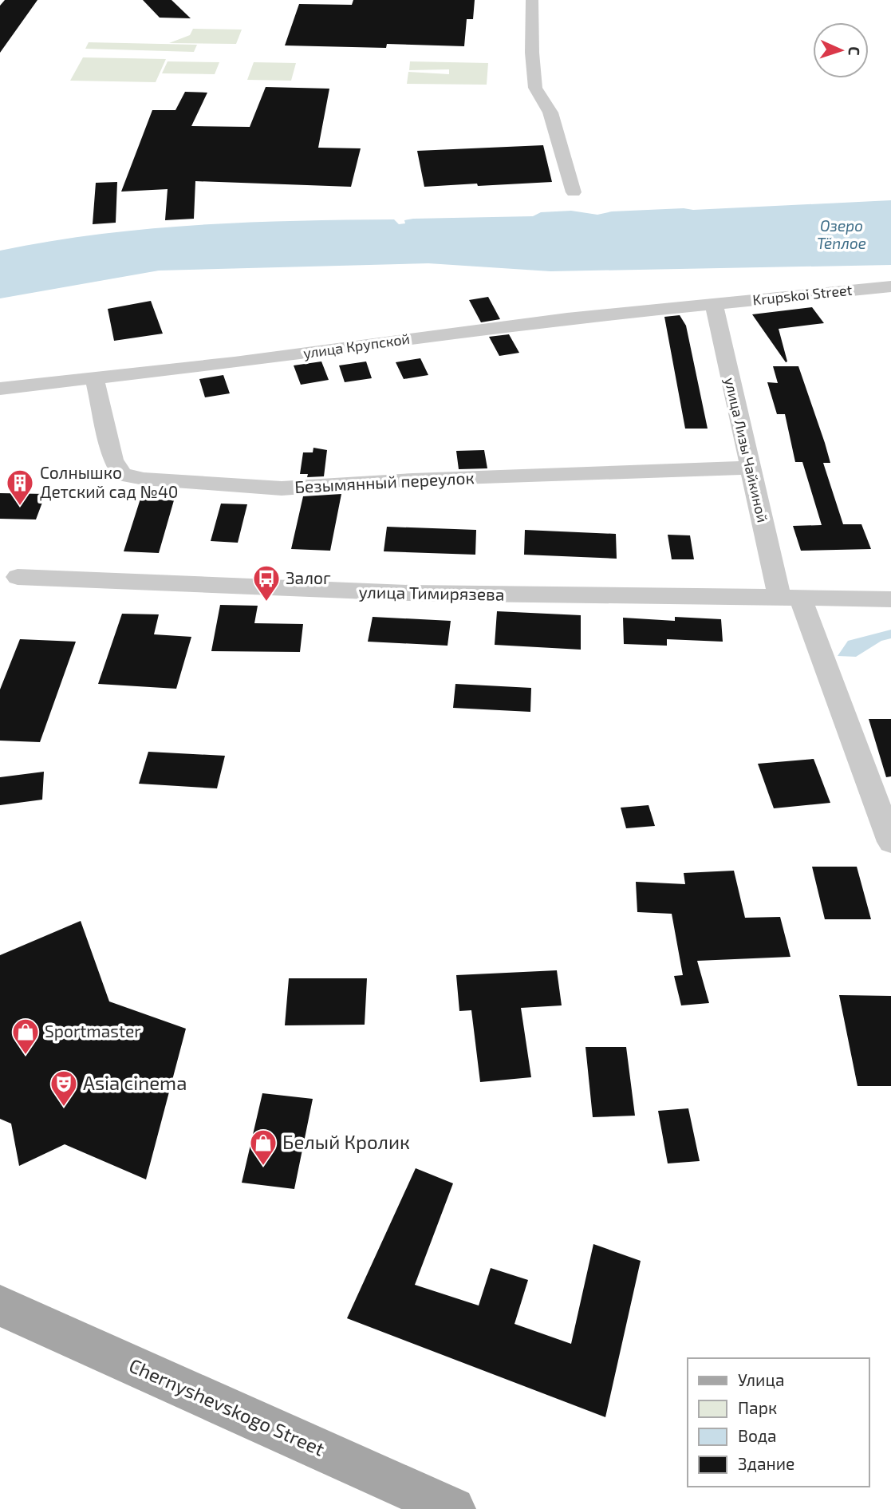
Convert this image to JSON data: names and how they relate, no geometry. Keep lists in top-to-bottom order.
{
  "streets": {
    "main road": ["Chernyshevskogo Street"],
    "street": [
      "Krupskoi Street",
      "улица Крупской",
      "улица Лизы Чайкиной",
      "Безымянный переулок",
      "улица Тимирязева"
    ]
  },
  "crossings": [
    ["Krupskoi Street", "улица Крупской"],
    ["Krupskoi Street", "улица Лизы Чайкиной"],
    ["улица Крупской", "улица Лизы Чайкиной"],
    ["улица Крупской", "Безымянный переулок"],
    ["улица Лизы Чайкиной", "Безымянный переулок"],
    ["улица Лизы Чайкиной", "улица Тимирязева"]
  ],
  "water": ["Озеро Тёплое"],
  "places": {
    "building": ["Солнышко Детский сад №40"],
    "bus stop": ["Залог"],
    "shop": ["Sportmaster", "Белый Кролик"],
    "theatre": ["Asia cinema"]
  },
  "legend": [
    "Улица",
    "Парк",
    "Вода",
    "Здание"
  ],
  "north": "right"
}
